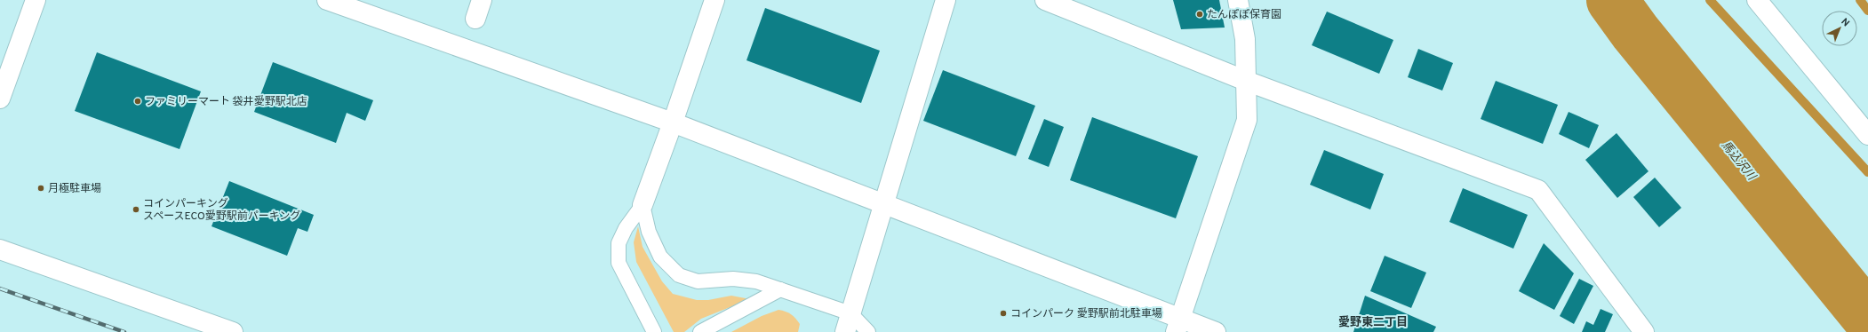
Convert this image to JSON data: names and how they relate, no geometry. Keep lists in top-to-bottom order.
{
  "districts": ["愛野東二丁目"],
  "water": ["馬込沢川"],
  "places": [
    "たんぽぽ保育園",
    "ファミリーマート 袋井愛野駅北店",
    "月極駐車場",
    "コインパーキング スペースECO愛野駅前パーキング",
    "コインパーク 愛野駅前北駐車場"
  ],
  "north": "top right"
}
